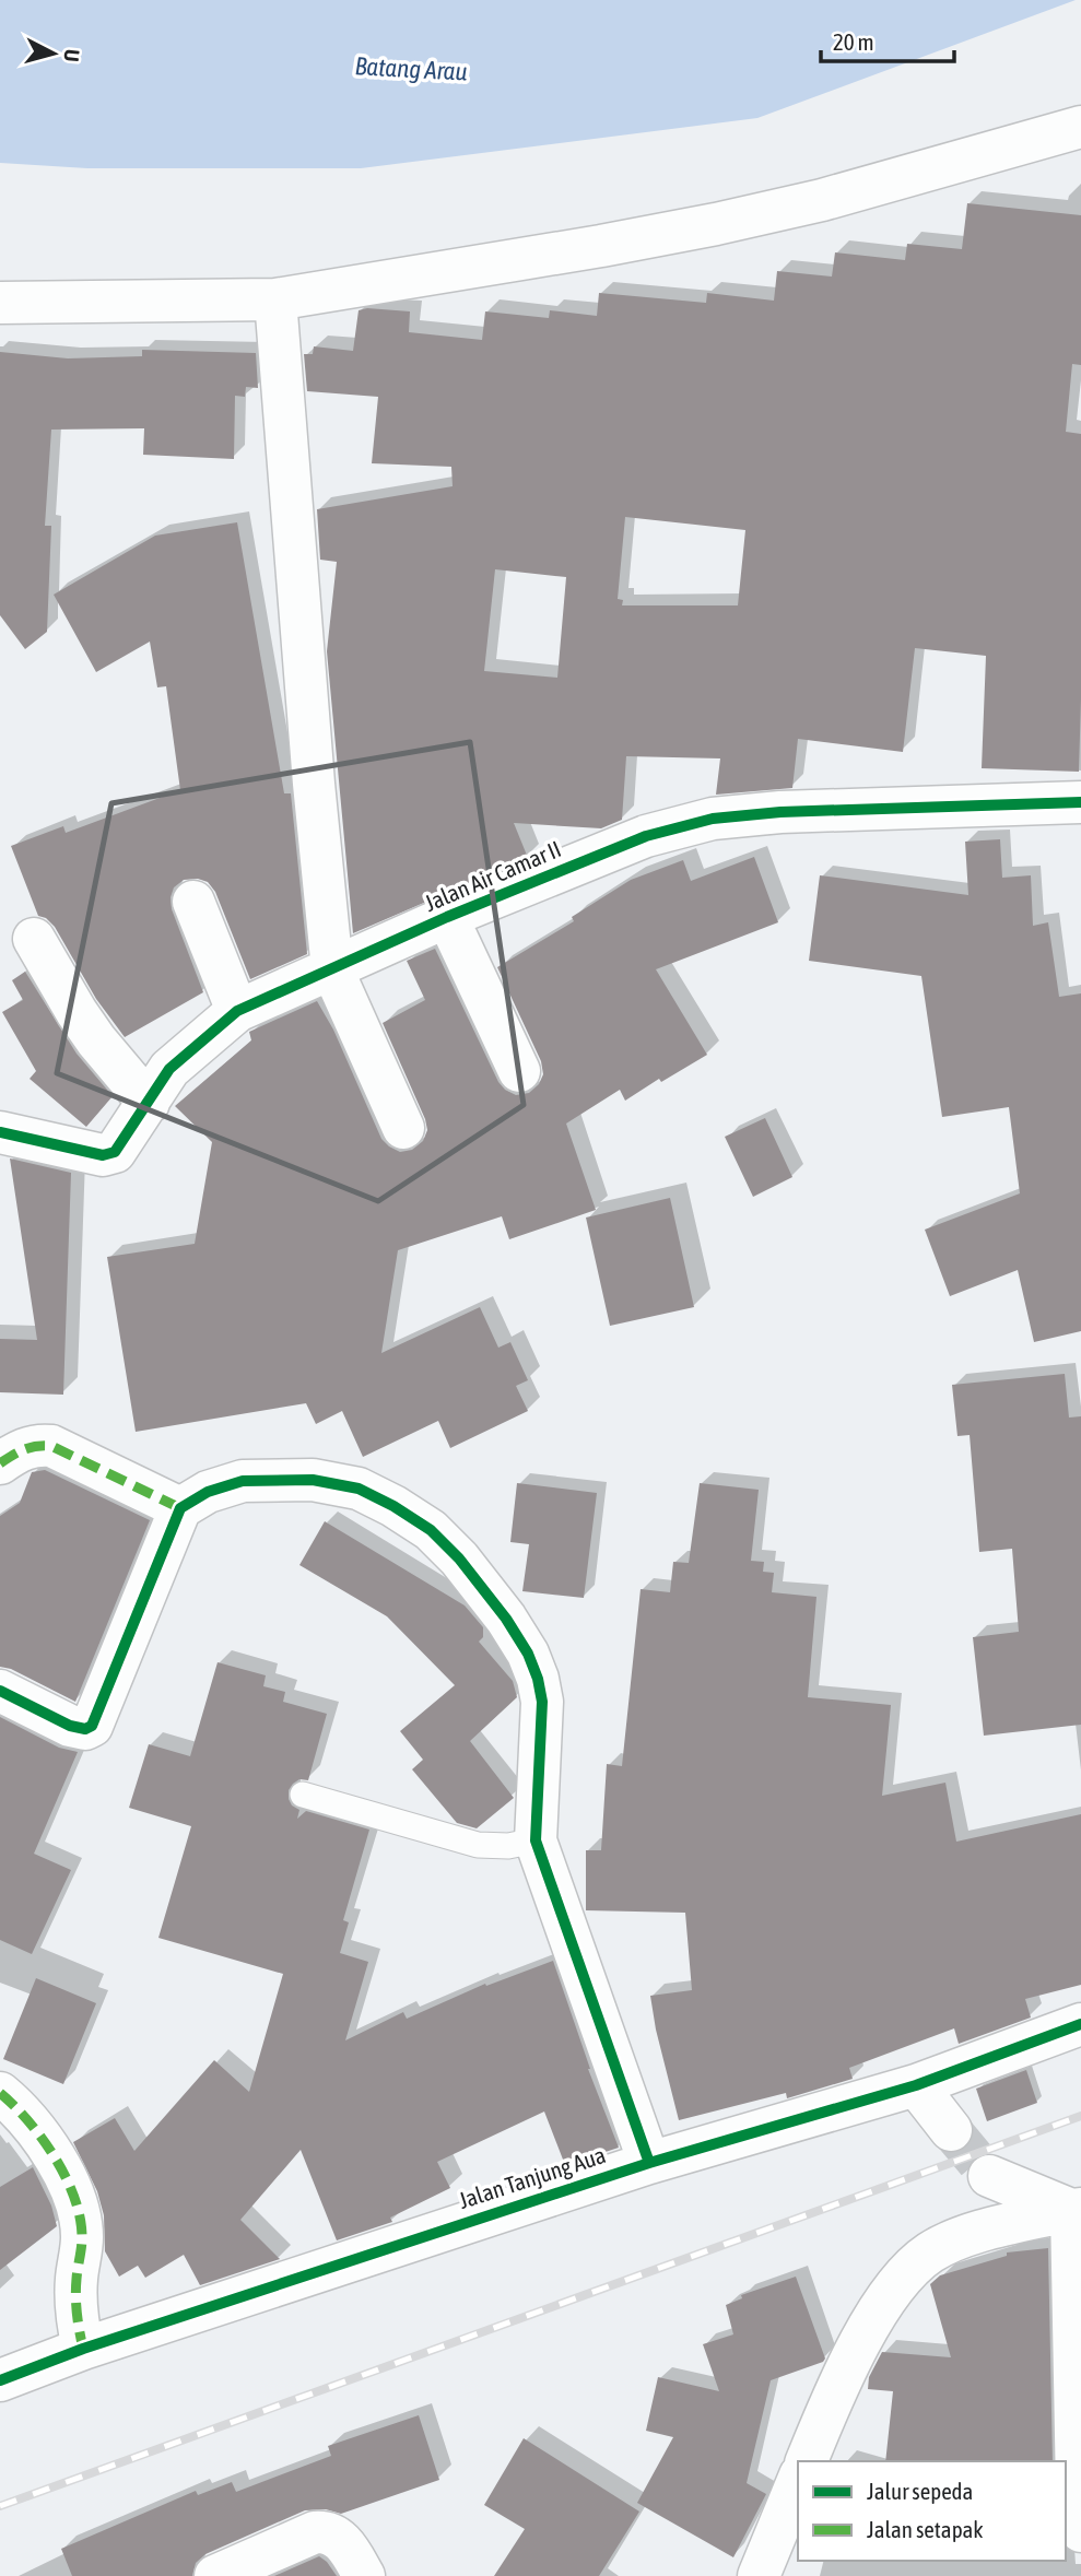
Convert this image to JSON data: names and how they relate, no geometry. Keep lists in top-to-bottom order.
{
  "streets": {
    "street": ["Jalan Air Camar II", "Jalan Tanjung Aua"]
  },
  "water": ["Batang Arau"],
  "legend": ["Jalur sepeda", "Jalan setapak"],
  "scale_bar": "20 m",
  "north": "right"
}
